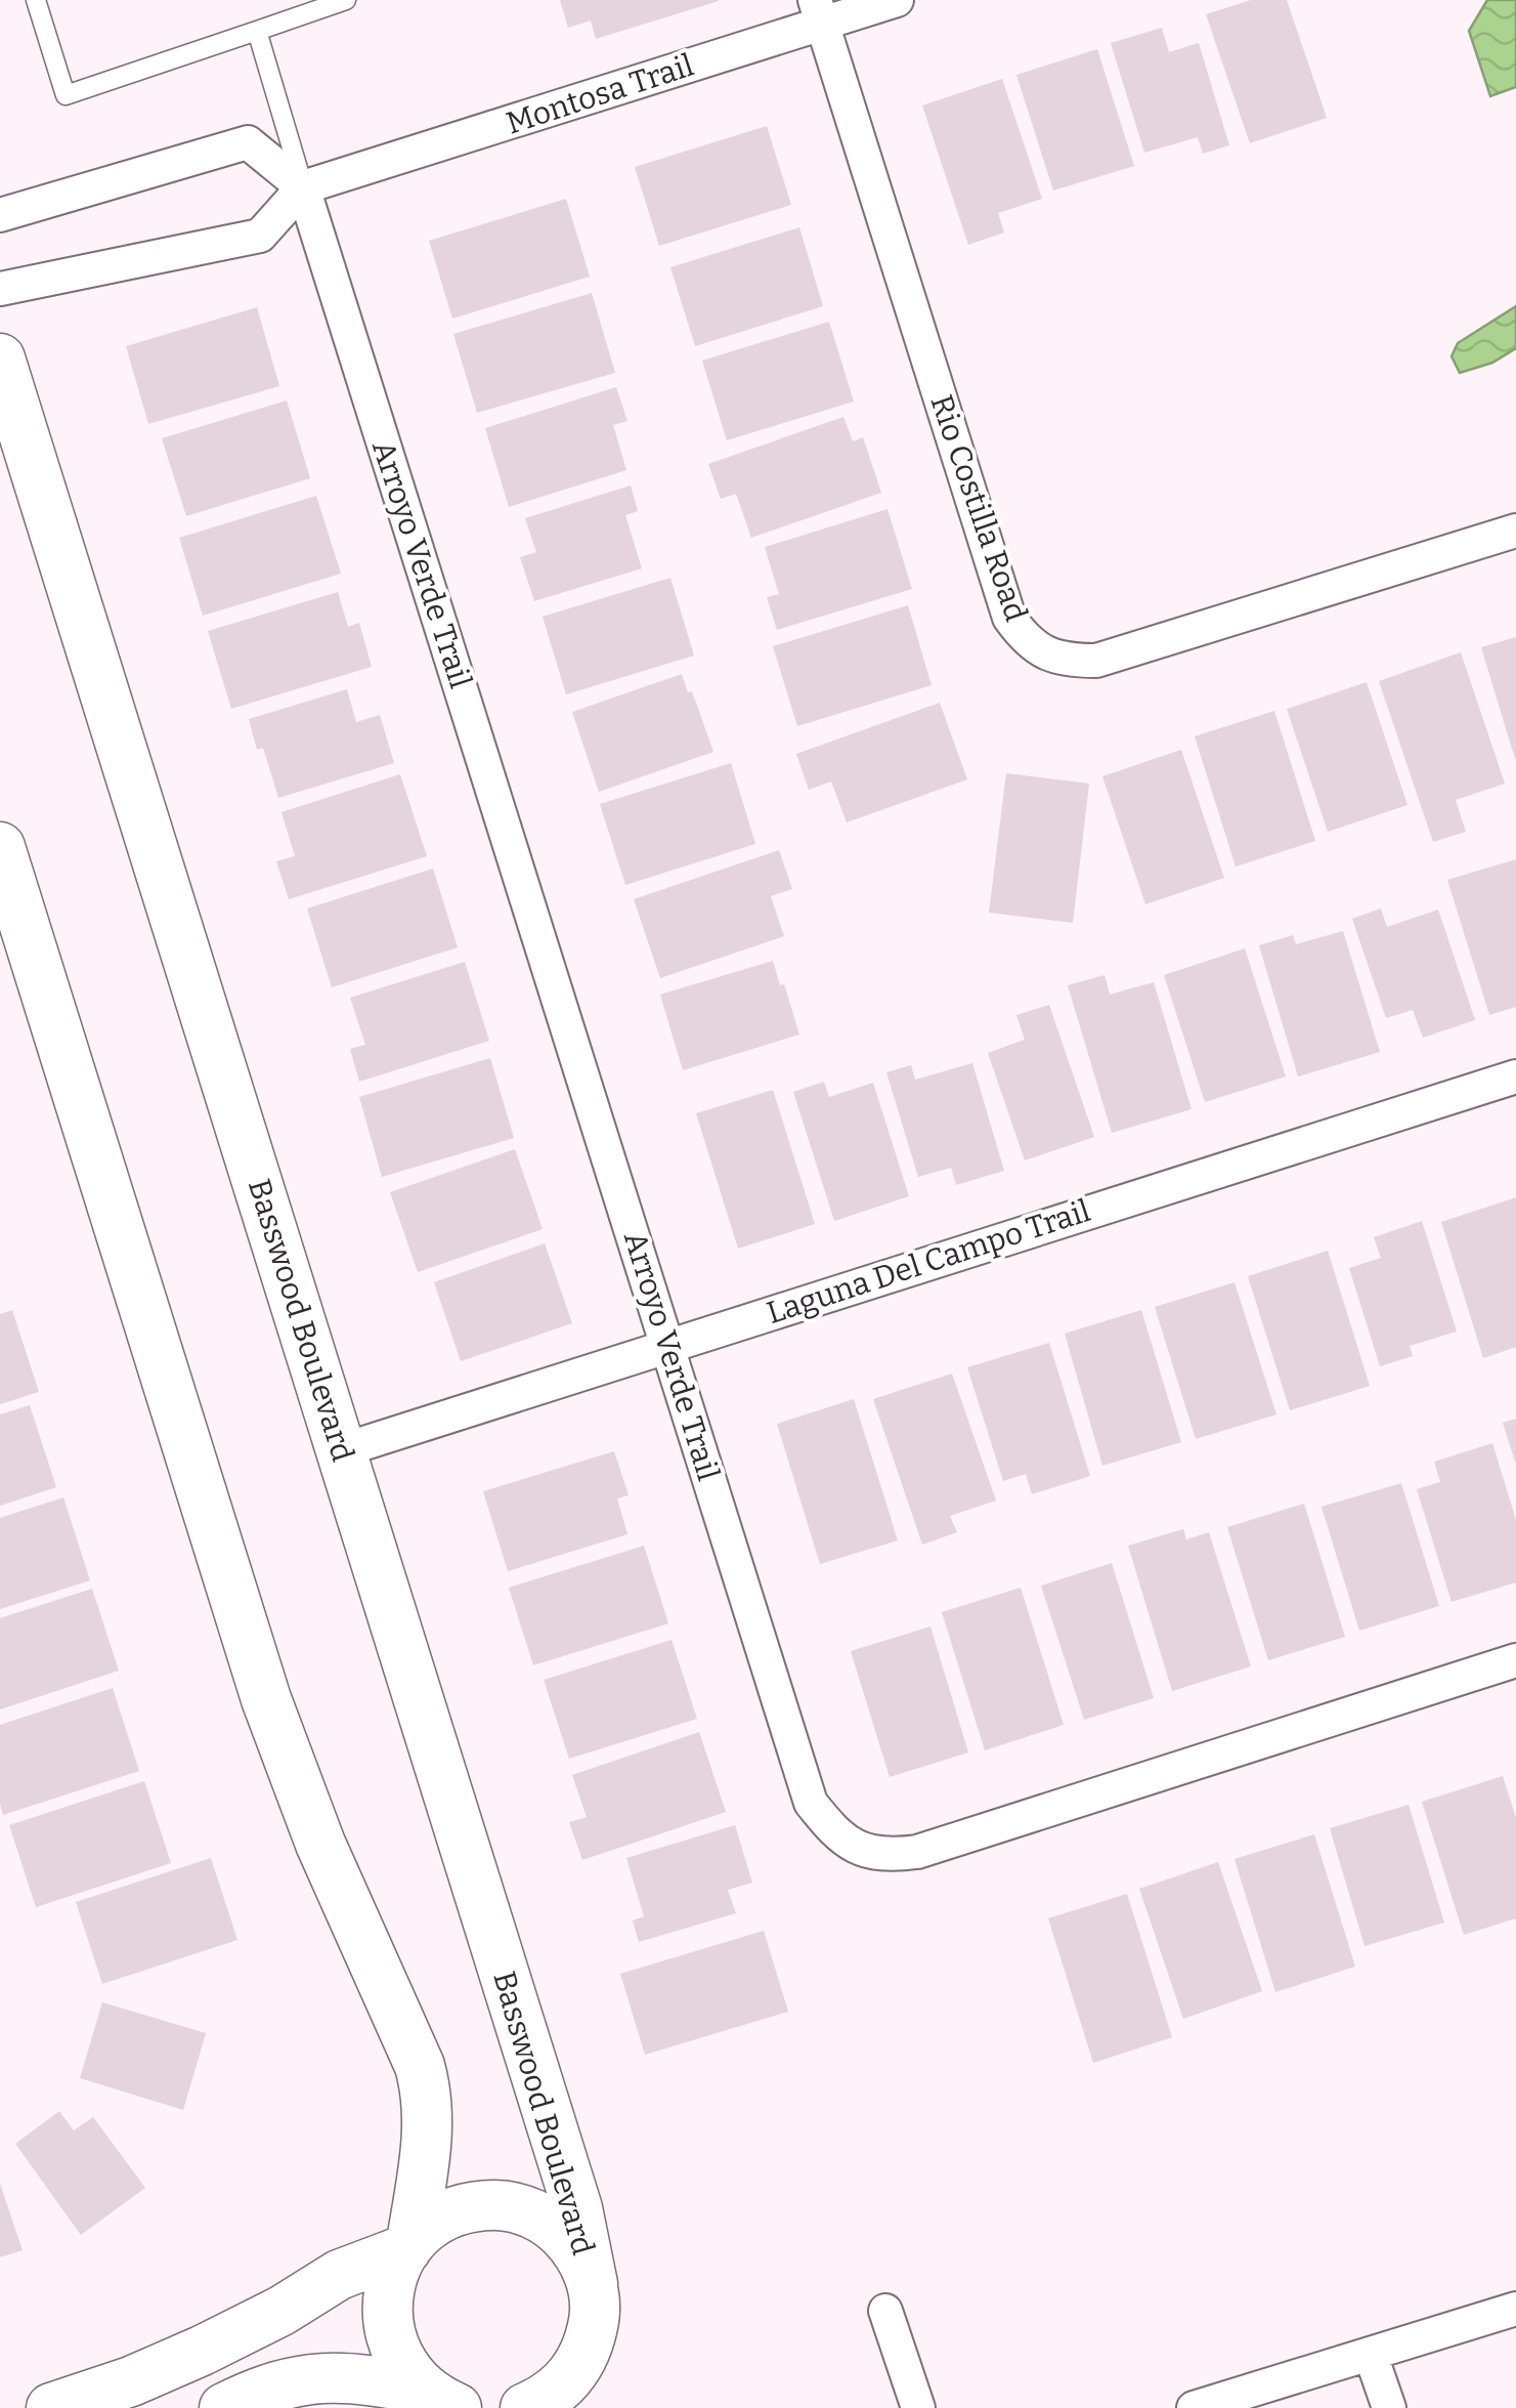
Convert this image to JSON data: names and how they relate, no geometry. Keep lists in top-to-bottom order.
{
  "streets": {
    "main road": ["Basswood Boulevard"],
    "street": [
      "Montosa Trail",
      "Rio Costilla Road",
      "Arroyo Verde Trail",
      "Laguna Del Campo Trail"
    ]
  },
  "crossings": [
    ["Montosa Trail", "Rio Costilla Road"],
    ["Montosa Trail", "Arroyo Verde Trail"],
    ["Arroyo Verde Trail", "Laguna Del Campo Trail"],
    ["Laguna Del Campo Trail", "Basswood Boulevard"]
  ]
}
